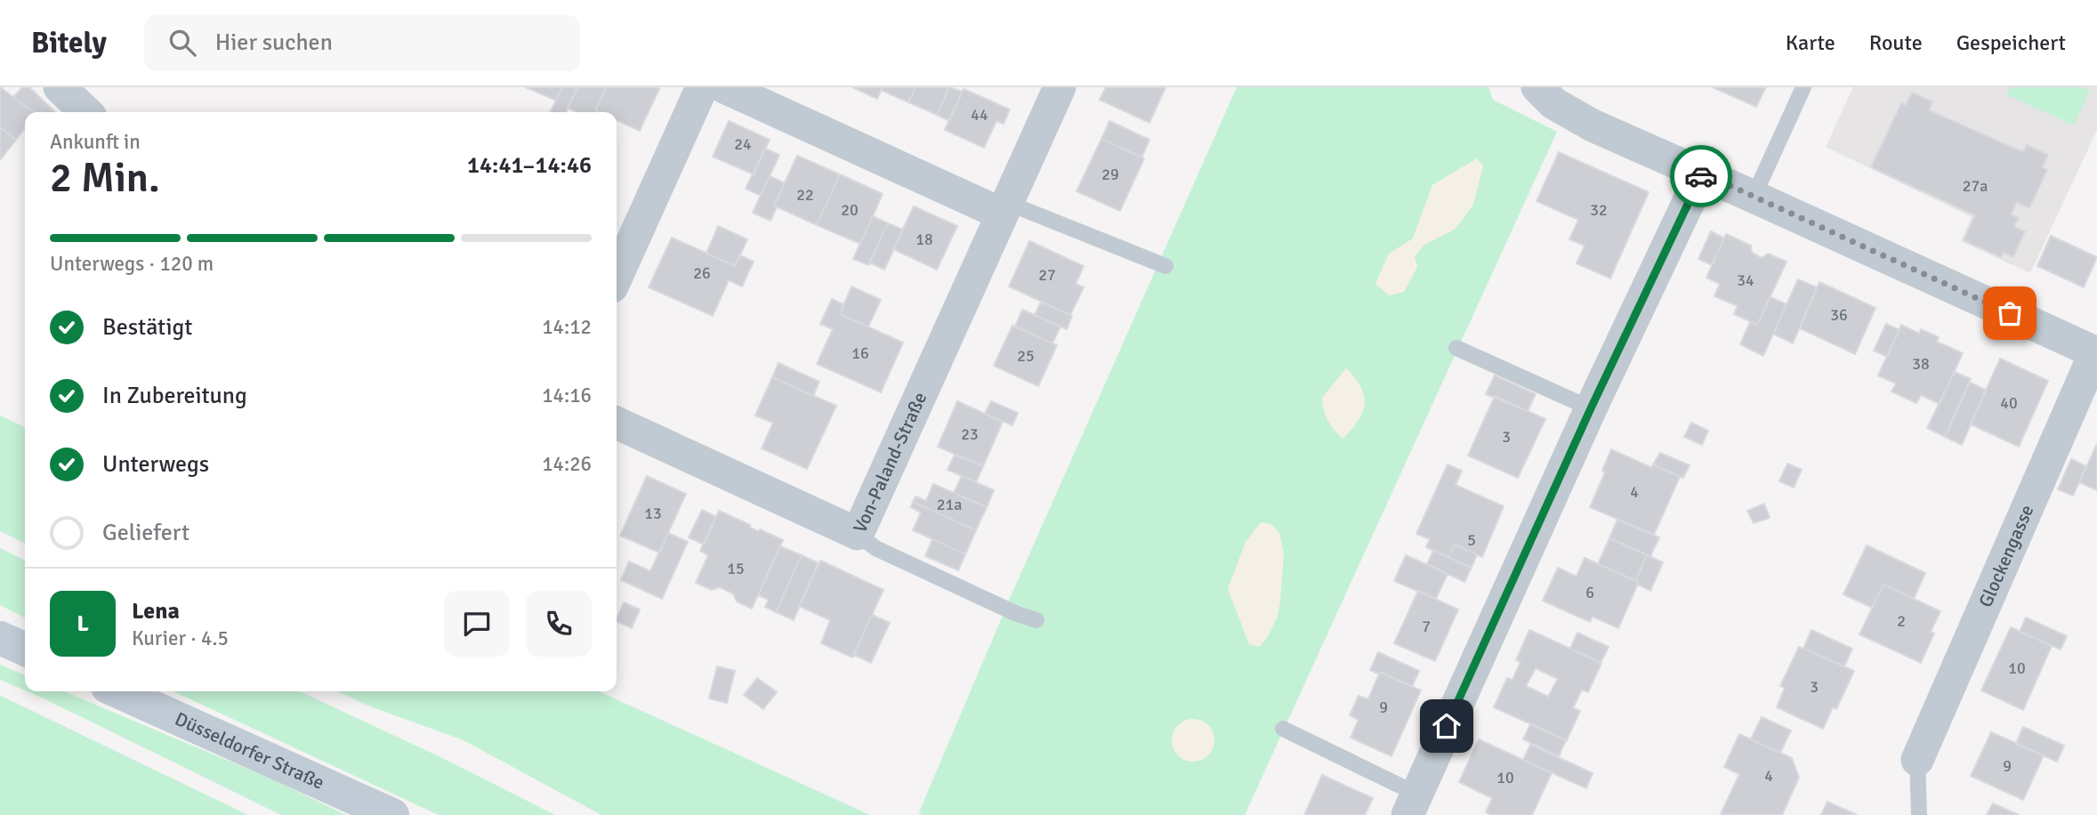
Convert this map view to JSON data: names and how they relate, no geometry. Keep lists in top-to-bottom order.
{
  "streets": {
    "main road": ["Düsseldorfer Straße"],
    "street": ["Von-Paland-Straße", "Glockengasse"]
  },
  "house_numbers": [
    "44",
    "24",
    "29",
    "27a",
    "22",
    "20",
    "32",
    "18",
    "26",
    "27",
    "34",
    "36",
    "16",
    "25",
    "38",
    "40",
    "23",
    "3",
    "4",
    "21a",
    "13",
    "5",
    "15",
    "6",
    "2",
    "7",
    "10",
    "3",
    "9",
    "9",
    "4",
    "10"
  ],
  "page": {
    "header": "Bitely",
    "search": "Hier suchen",
    "nav": ["Karte", "Route", "Gespeichert"],
    "heading": ["2 Min.", "Ankunft in", "14:41–14:46"],
    "panel": ["Lena", "Kurier · 4.5"],
    "bar": "Unterwegs · 120 m",
    "list": [
      ["Bestätigt", "14:12"],
      ["In Zubereitung", "14:16"],
      ["Unterwegs", "14:26"],
      "Geliefert"
    ],
    "round": "L"
  }
}
